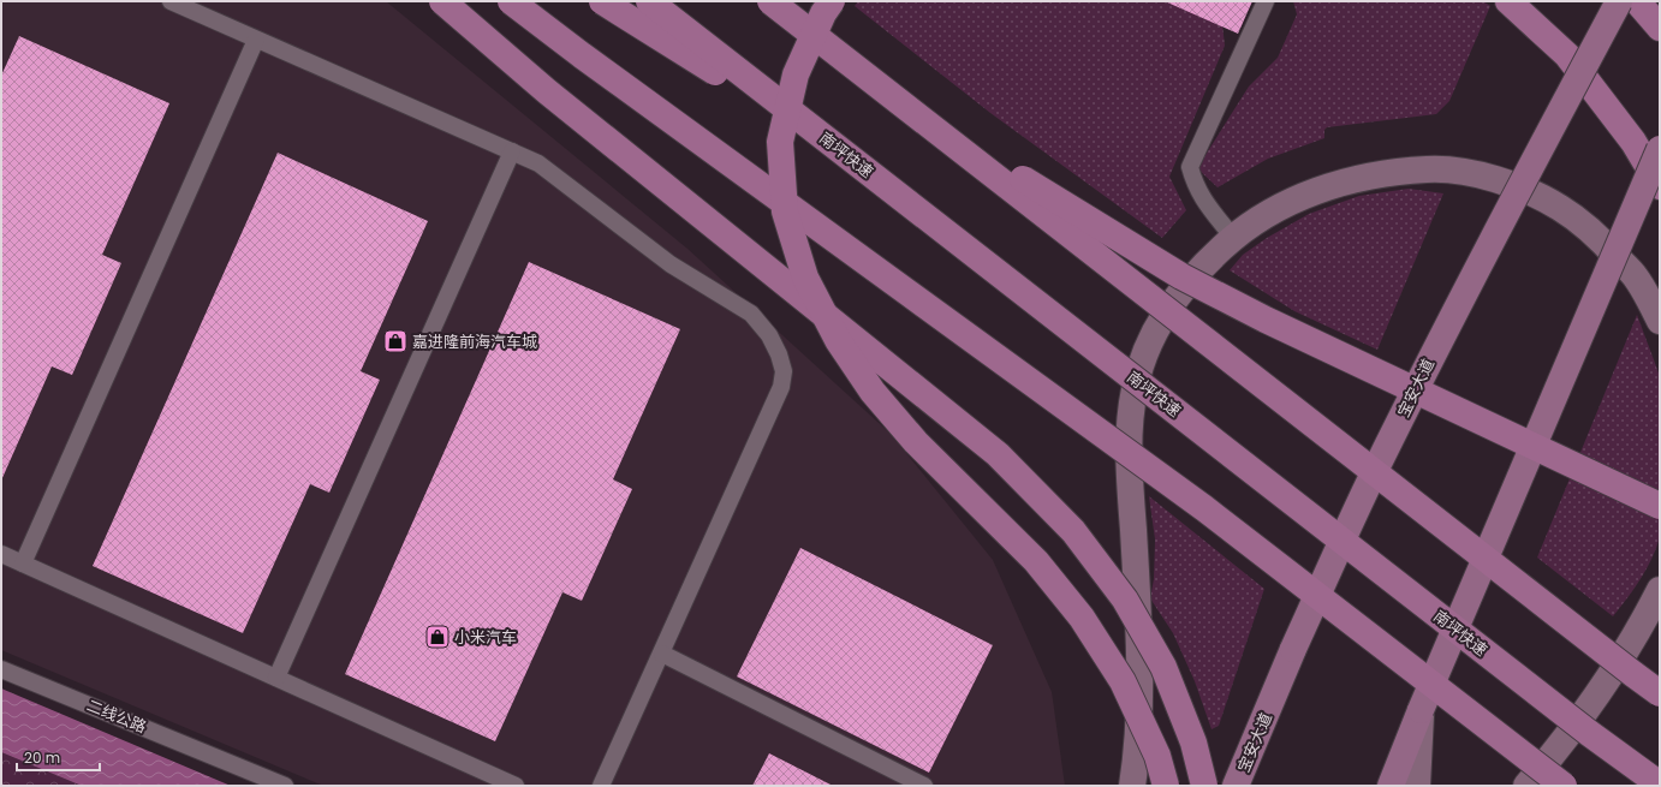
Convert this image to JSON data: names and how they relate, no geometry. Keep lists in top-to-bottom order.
{
  "streets": {
    "highway": ["南坪快速"],
    "main road": ["宝安大道"],
    "lane": ["二线公路"]
  },
  "places": {
    "shop": ["嘉进隆前海汽车城", "小米汽车"]
  },
  "scale_bar": "20 m"
}
